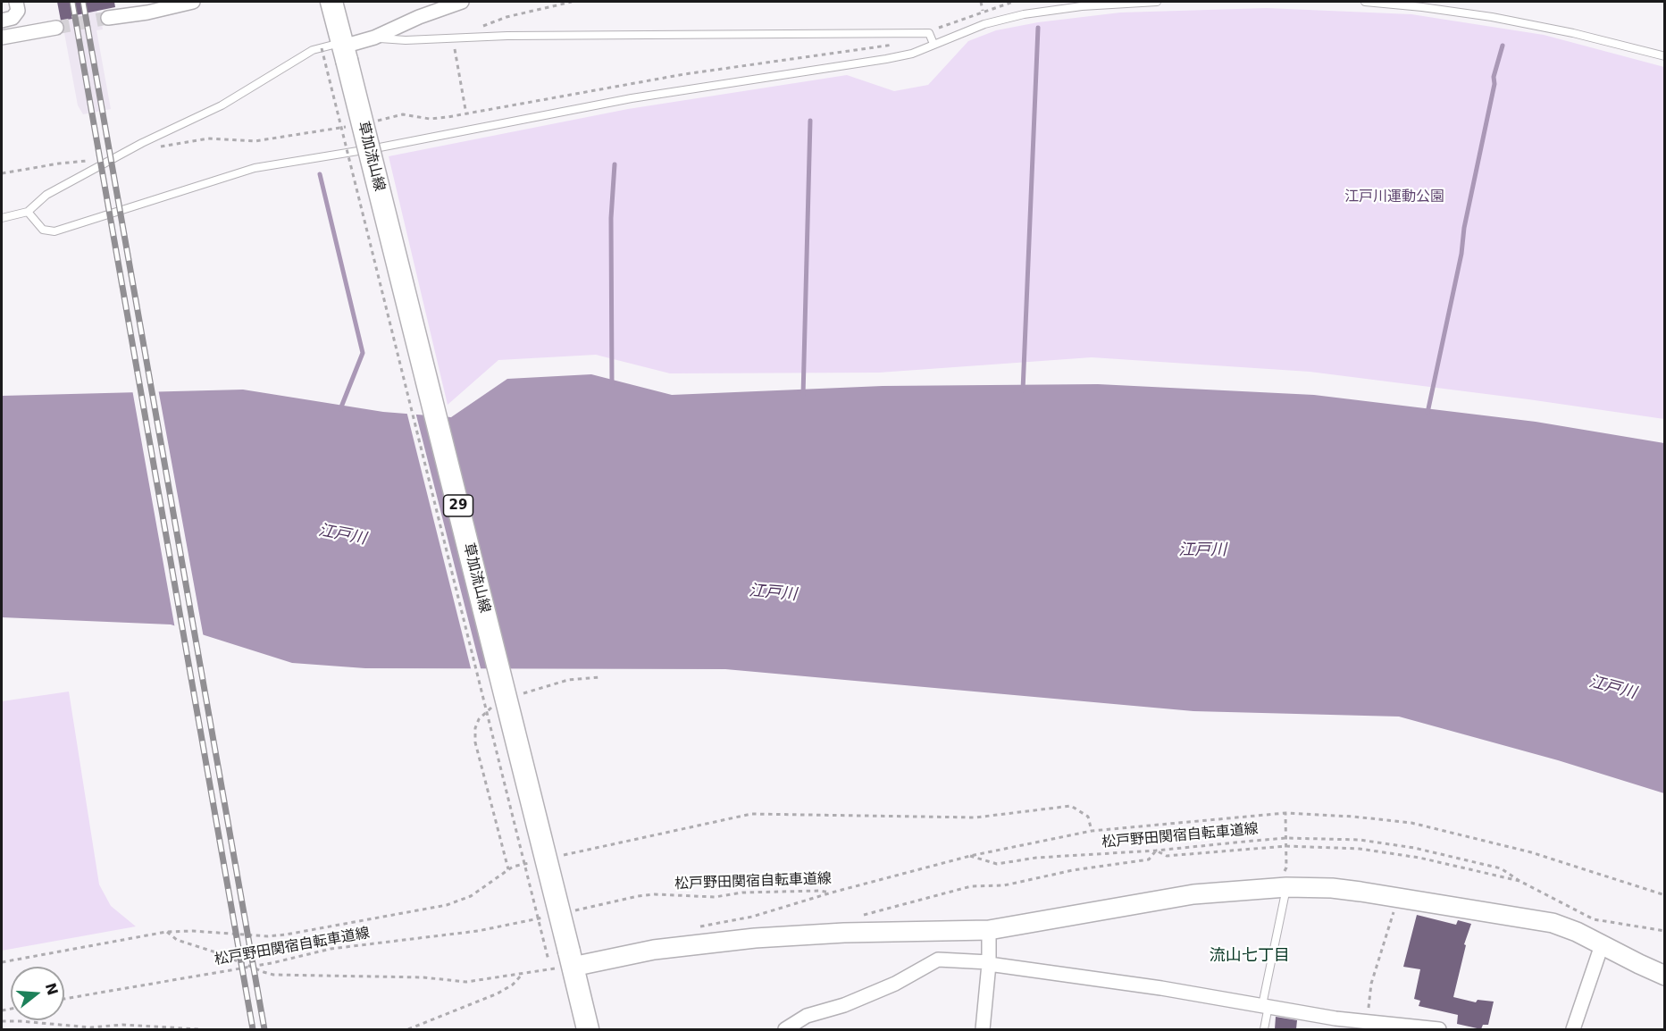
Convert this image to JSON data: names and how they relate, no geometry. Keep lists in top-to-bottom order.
{
  "streets": {
    "main road": ["草加流山線", "29"],
    "path": ["松戸野田関宿自転車道線"]
  },
  "districts": ["流山七丁目"],
  "water": ["江戸川"],
  "parks": ["江戸川運動公園"],
  "north": "right"
}
